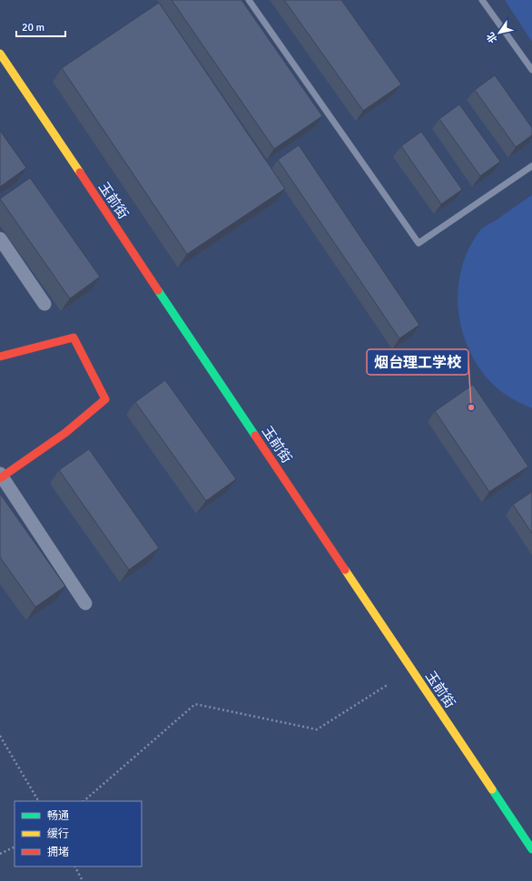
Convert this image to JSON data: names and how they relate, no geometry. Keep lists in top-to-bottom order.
{
  "streets": {
    "street": ["玉前街"]
  },
  "places": ["烟台理工学校"],
  "legend": ["畅通", "缓行", "拥堵"],
  "scale_bar": "20 m",
  "north": "bottom left"
}
